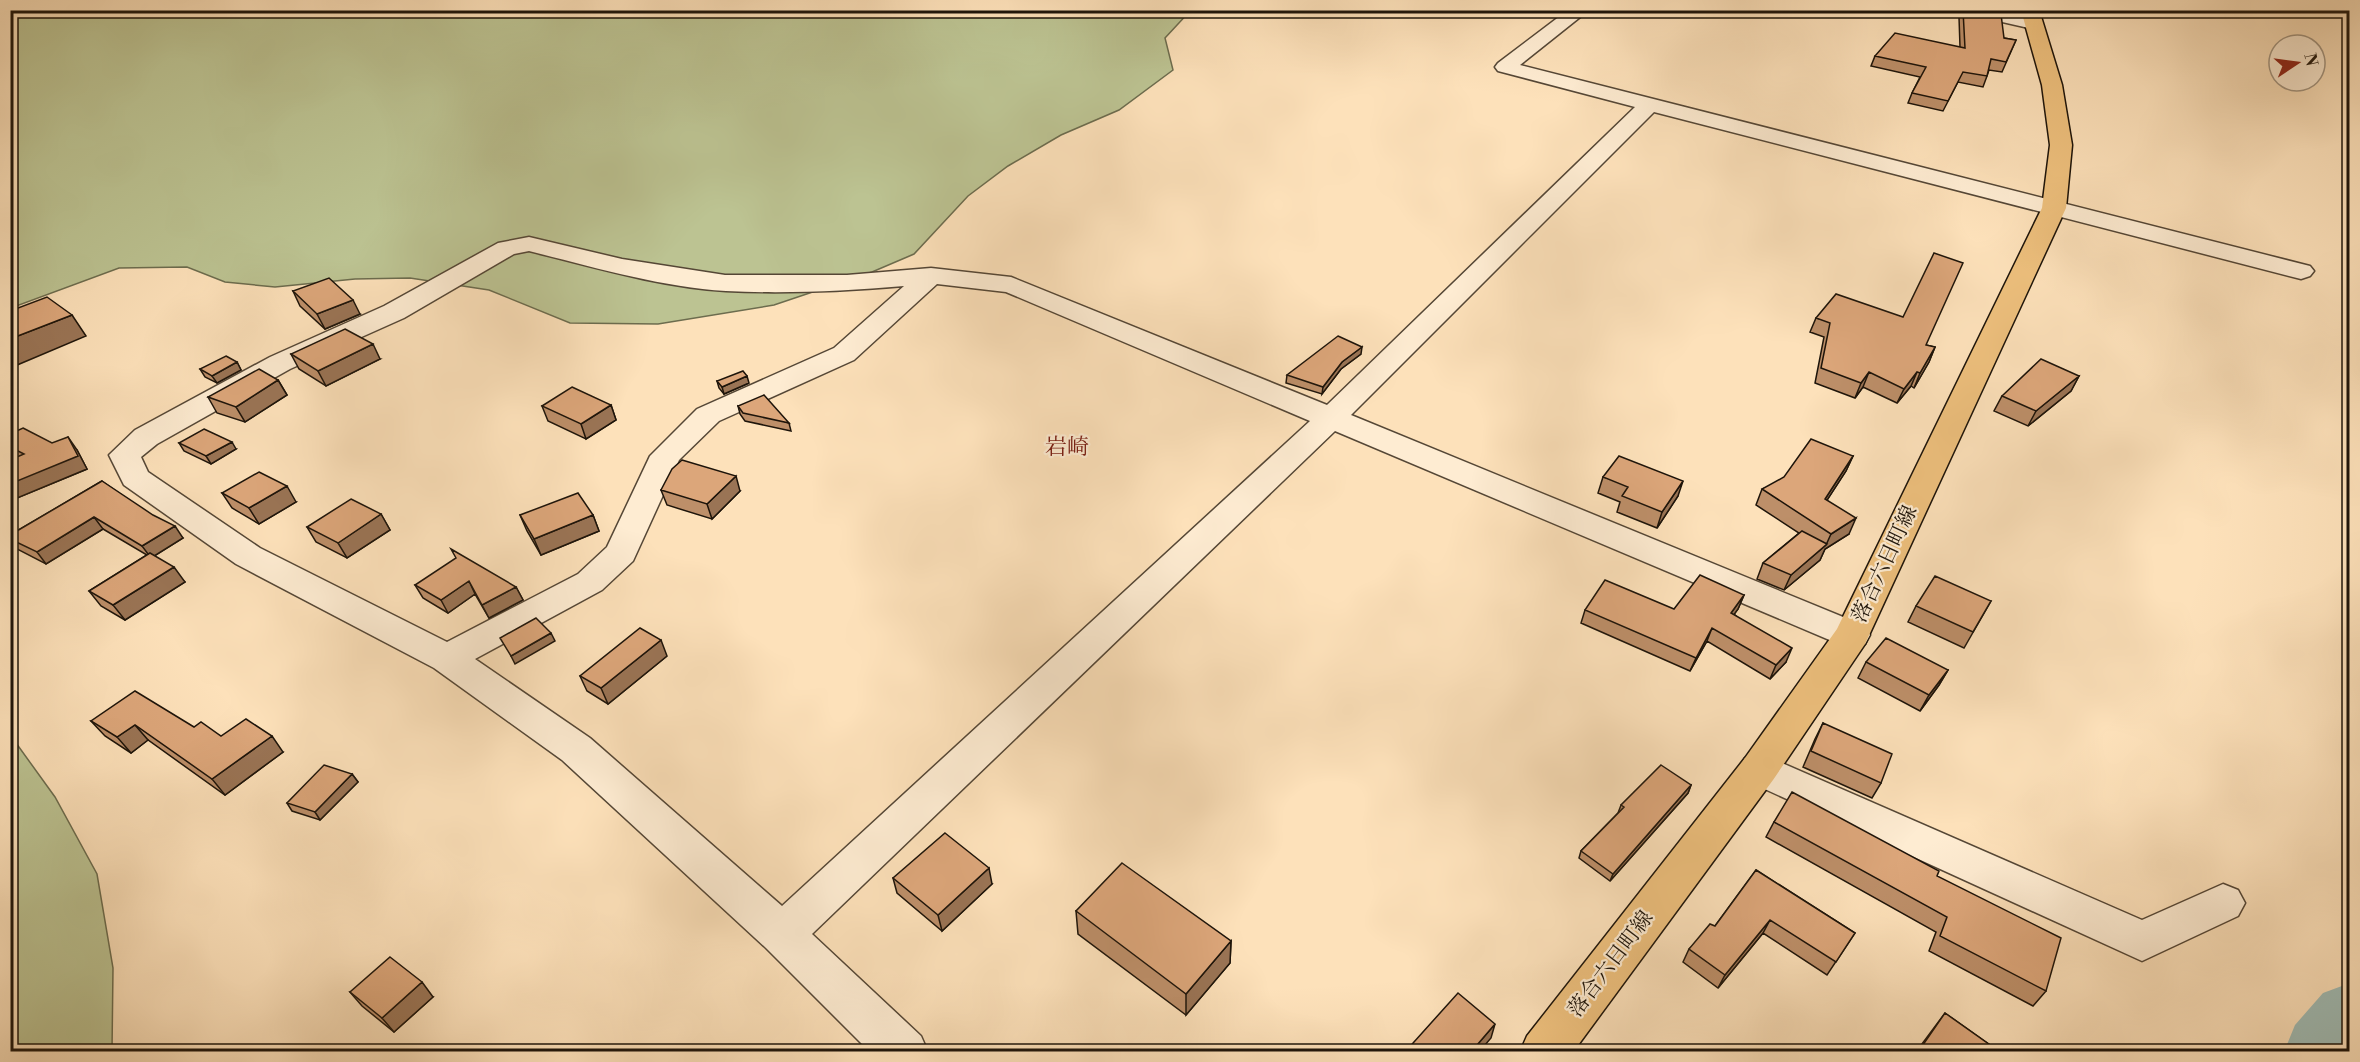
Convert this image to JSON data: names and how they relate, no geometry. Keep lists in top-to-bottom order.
{
  "streets": {
    "main road": ["落合六日町線"]
  },
  "districts": ["岩崎"],
  "north": "right"
}
